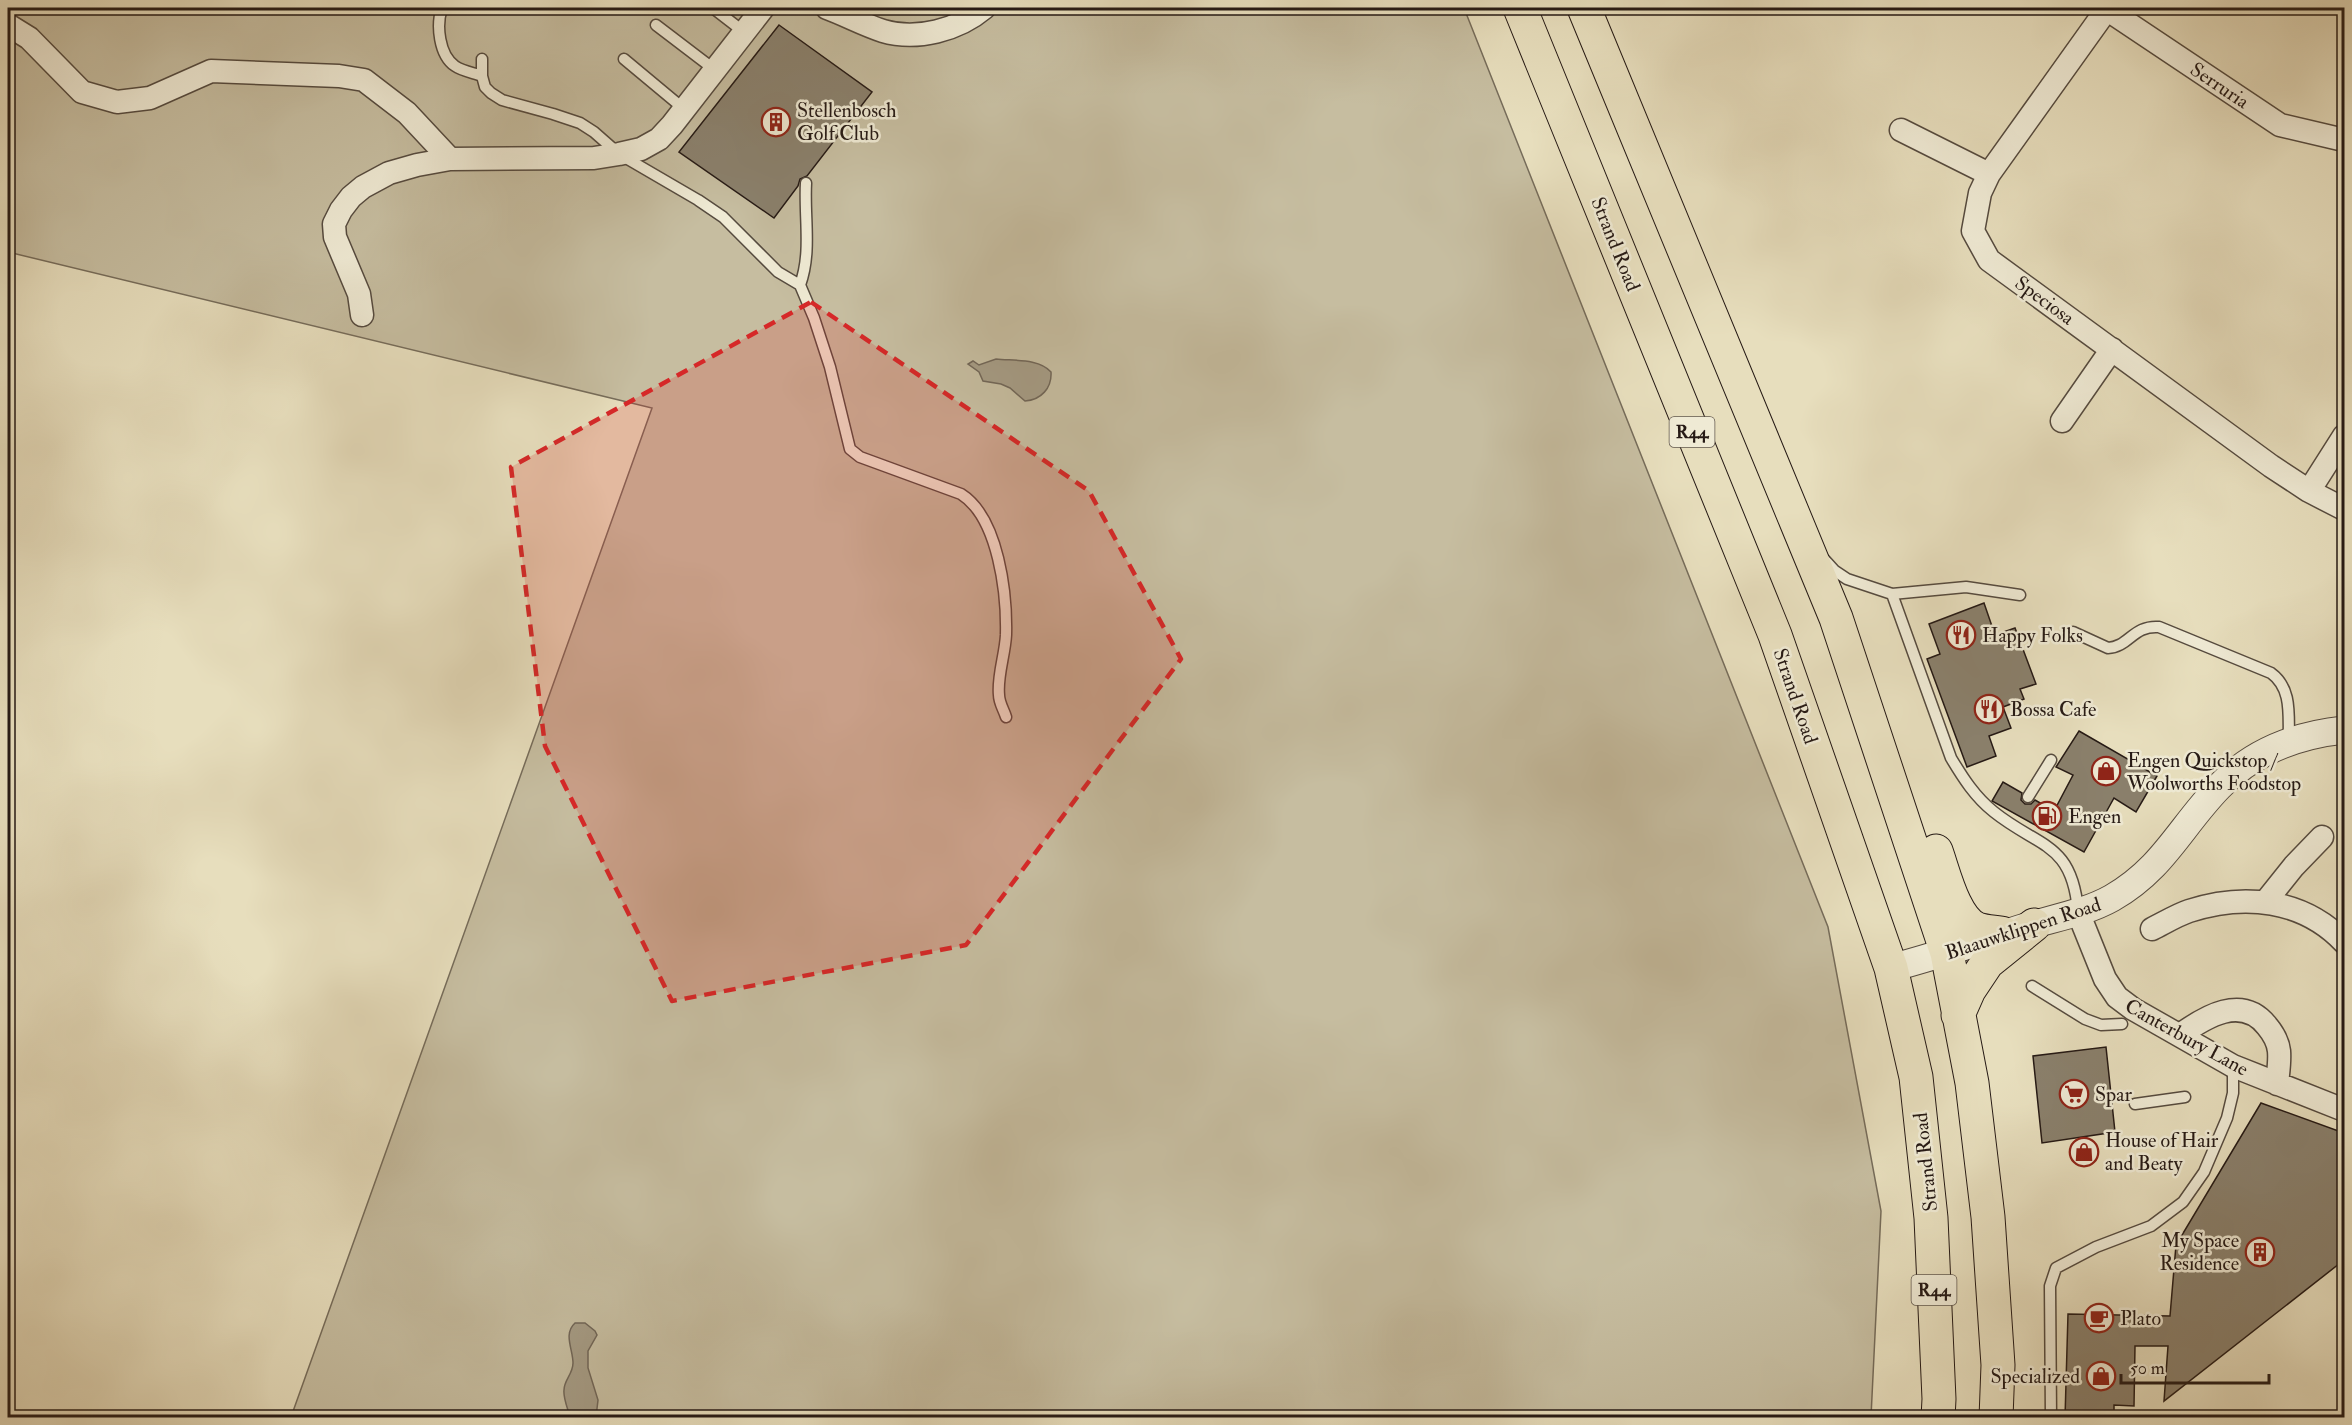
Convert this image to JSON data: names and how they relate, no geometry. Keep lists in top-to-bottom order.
{
  "streets": {
    "main road": ["Strand Road", "R44"],
    "street": [
      "Serruria",
      "Speciosa",
      "Blaauwklippen Road",
      "Canterbury Lane"
    ]
  },
  "crossings": [
    ["Serruria", "Speciosa"],
    ["Strand Road", "Blaauwklippen Road"],
    ["Blaauwklippen Road", "Canterbury Lane"]
  ],
  "places": {
    "building": ["Stellenbosch Golf Club", "My Space Residence"],
    "restaurant": ["Happy Folks", "Bossa Cafe"],
    "shop": ["Engen Quickstop / Woolworths Foodstop", "House of Hair and Beaty", "Specialized"],
    "fuel station": ["Engen"],
    "supermarket": ["Spar"],
    "cafe": ["Plato"]
  },
  "scale_bar": "50 m"
}
